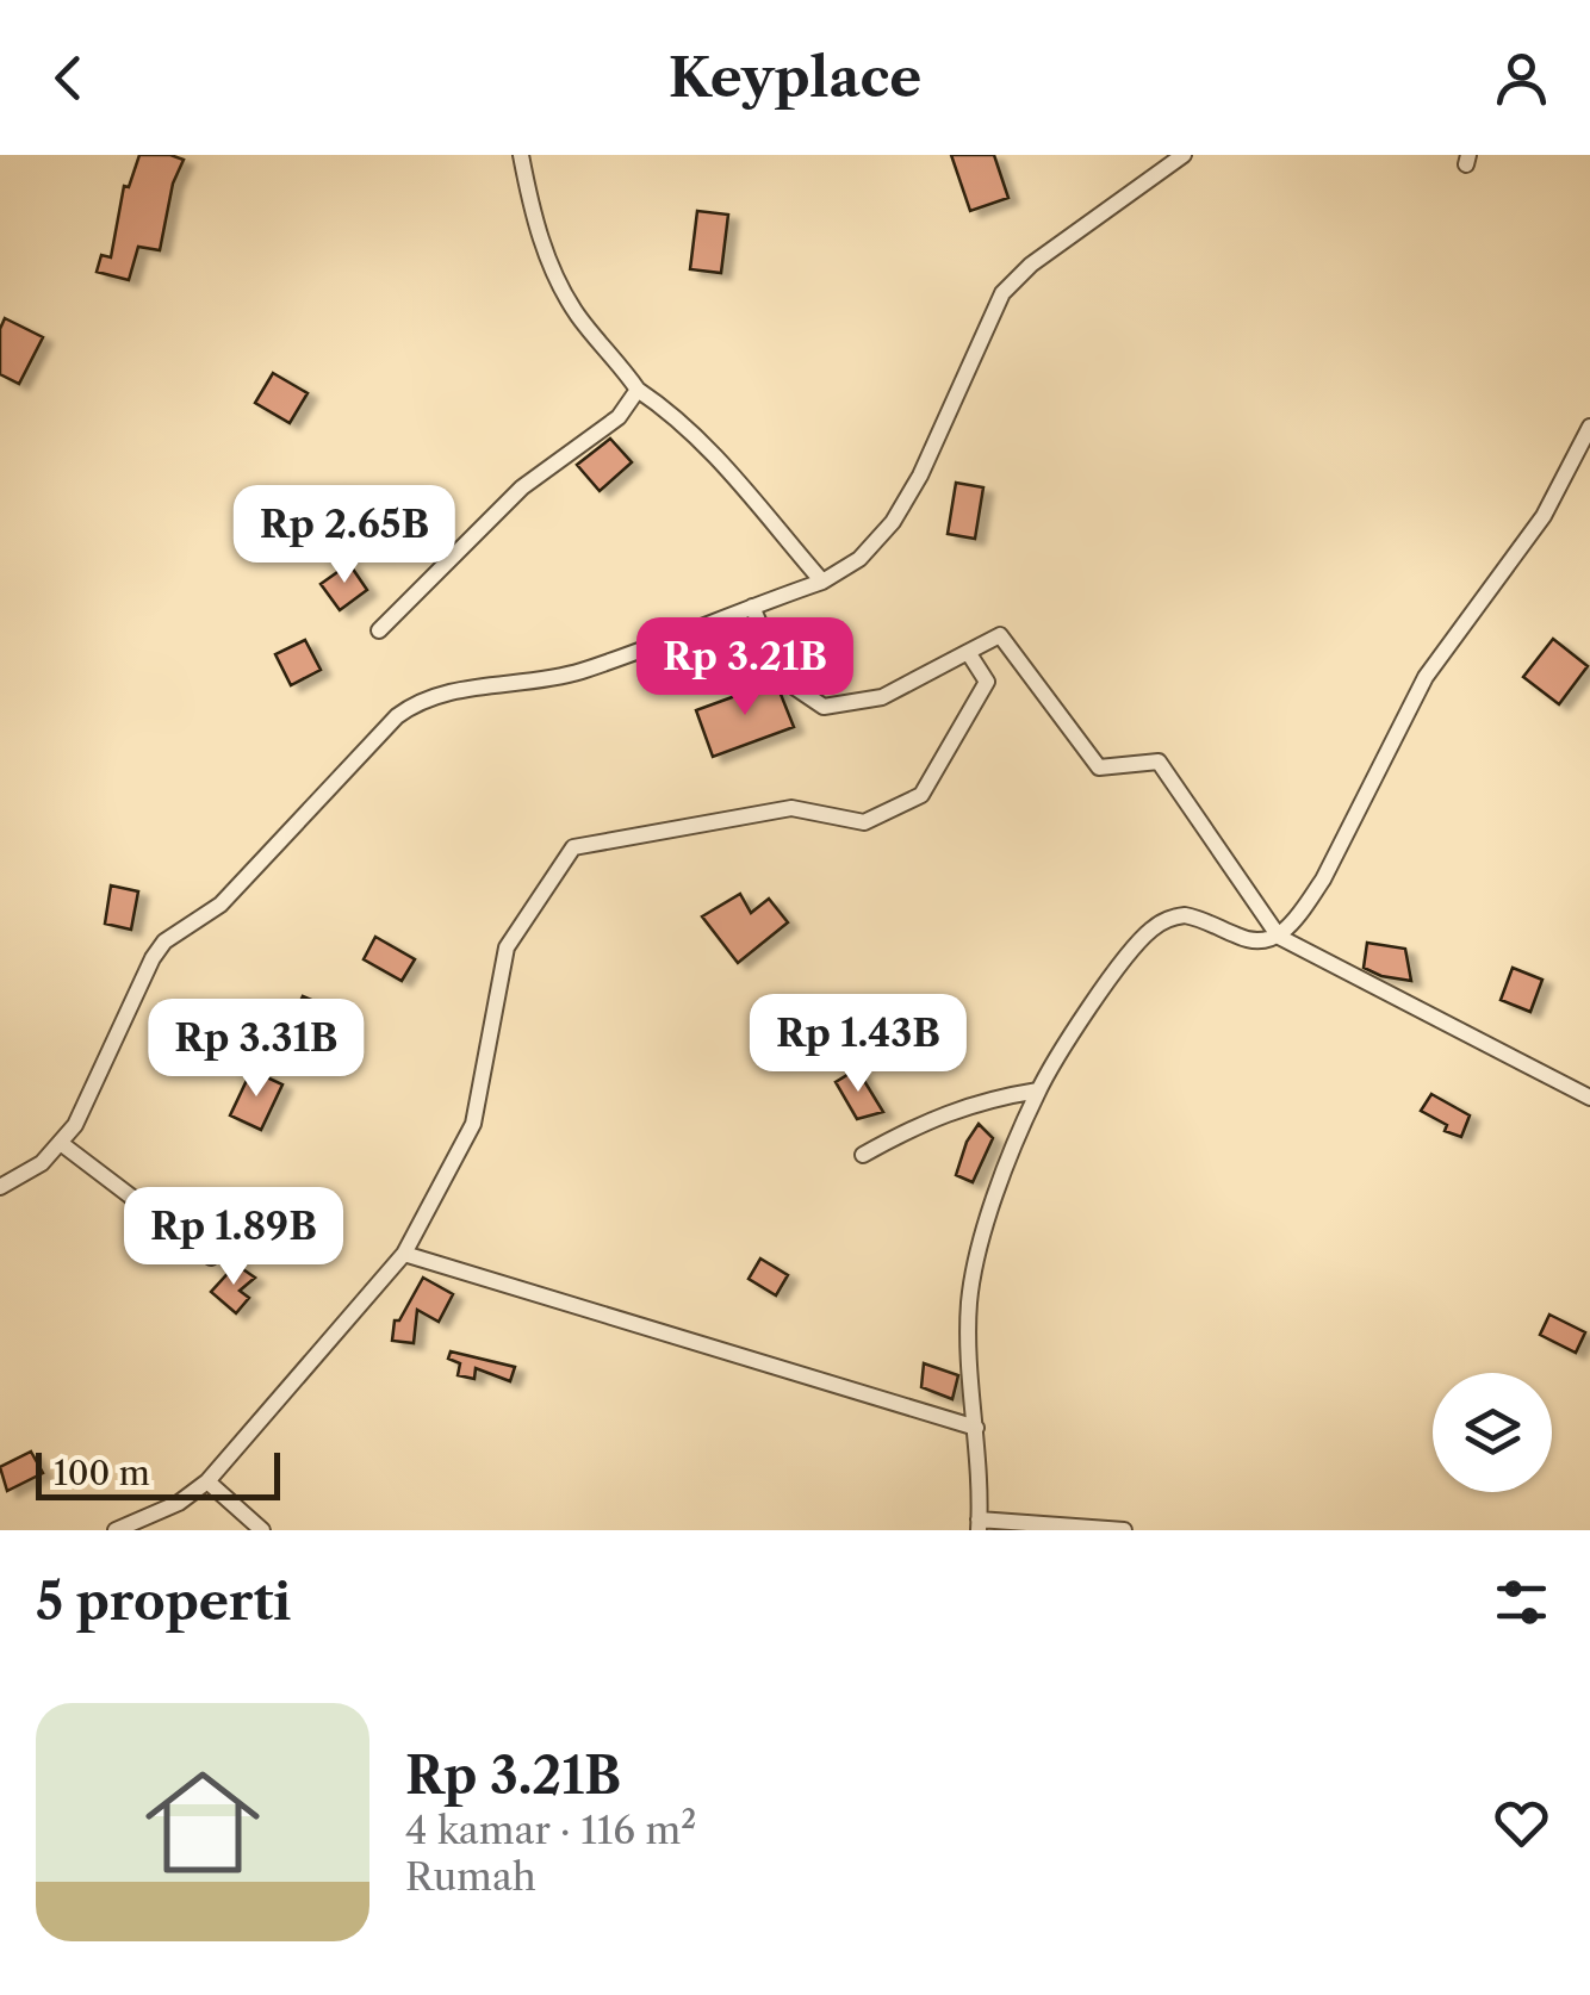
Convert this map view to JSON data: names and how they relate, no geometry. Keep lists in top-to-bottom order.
{
  "scale_bar": "100 m",
  "page": {
    "header": "Keyplace",
    "price": [
      "Rp 2.65B",
      "Rp 3.21B",
      "Rp 1.43B",
      "Rp 3.31B",
      "Rp 1.89B"
    ],
    "scale": "100 m",
    "heading": "5 properti",
    "list": [
      {
        "name": "Rp 3.21B",
        "note": "4 kamar · 116 m² · Rumah"
      }
    ]
  }
}
